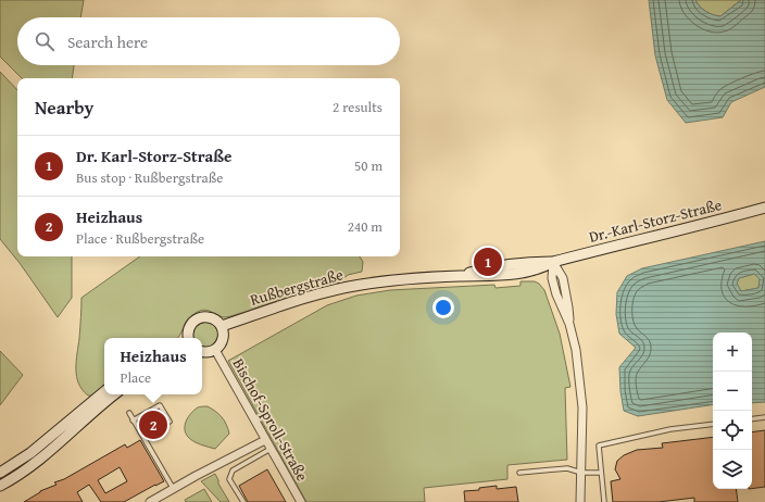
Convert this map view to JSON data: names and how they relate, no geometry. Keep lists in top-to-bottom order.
{
  "streets": {
    "street": ["Dr.-Karl-Storz-Straße", "Rußbergstraße", "Bischof-Sproll-Straße"]
  },
  "crossings": [
    ["Dr.-Karl-Storz-Straße", "Rußbergstraße"]
  ],
  "page": {
    "search": "Search here",
    "heading": ["Nearby", "2 results"],
    "list": [
      {
        "mark": "1",
        "name": "Dr. Karl-Storz-Straße",
        "note": "Bus stop · Rußbergstraße",
        "value": "50 m"
      },
      {
        "mark": "2",
        "name": "Heizhaus",
        "note": "Place · Rußbergstraße",
        "value": "240 m"
      }
    ],
    "pins": ["1", "2"],
    "map_buttons": ["+", "−"],
    "popup": ["Heizhaus", "Place"]
  }
}
